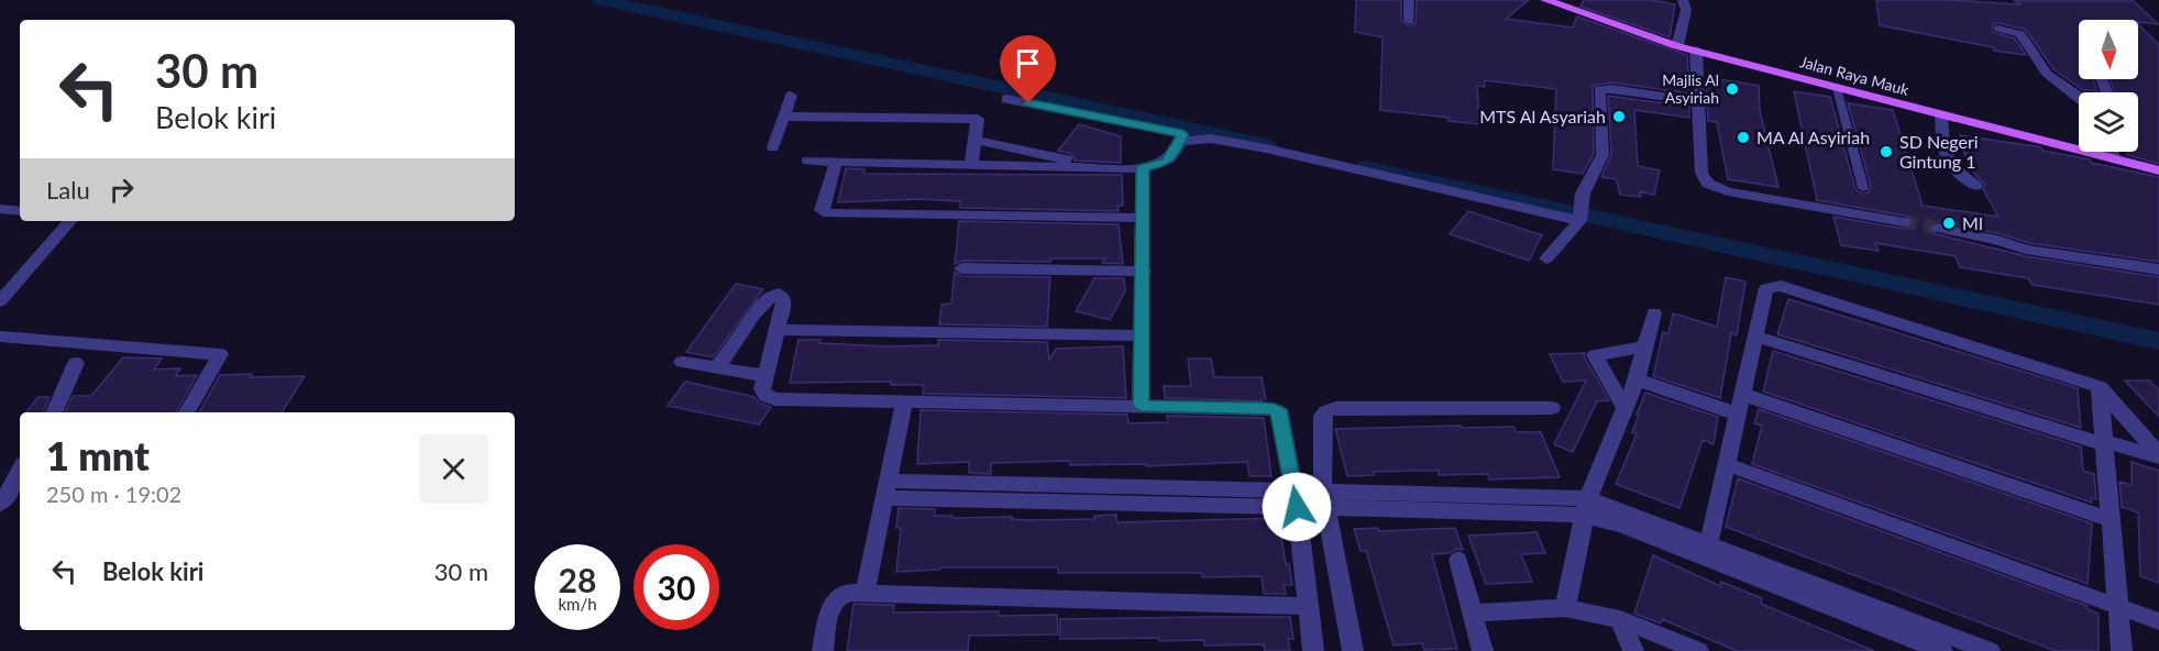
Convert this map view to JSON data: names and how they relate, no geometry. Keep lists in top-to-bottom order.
{
  "streets": {
    "main road": ["Jalan Raya Mauk"]
  },
  "places": [
    "Majlis Al Asyiriah",
    "MTS Al Asyariah",
    "MA Al Asyiriah",
    "SD Negeri Gintung 1",
    "MI"
  ],
  "north": "bottom",
  "page": {
    "turn": ["30 m", "Belok kiri"],
    "then": "Lalu",
    "heading": ["1 mnt", "250 m · 19:02"],
    "list": [
      {
        "name": "Belok kiri",
        "value": "30 m"
      }
    ],
    "speed": "28 km/h",
    "limit": "30"
  }
}
